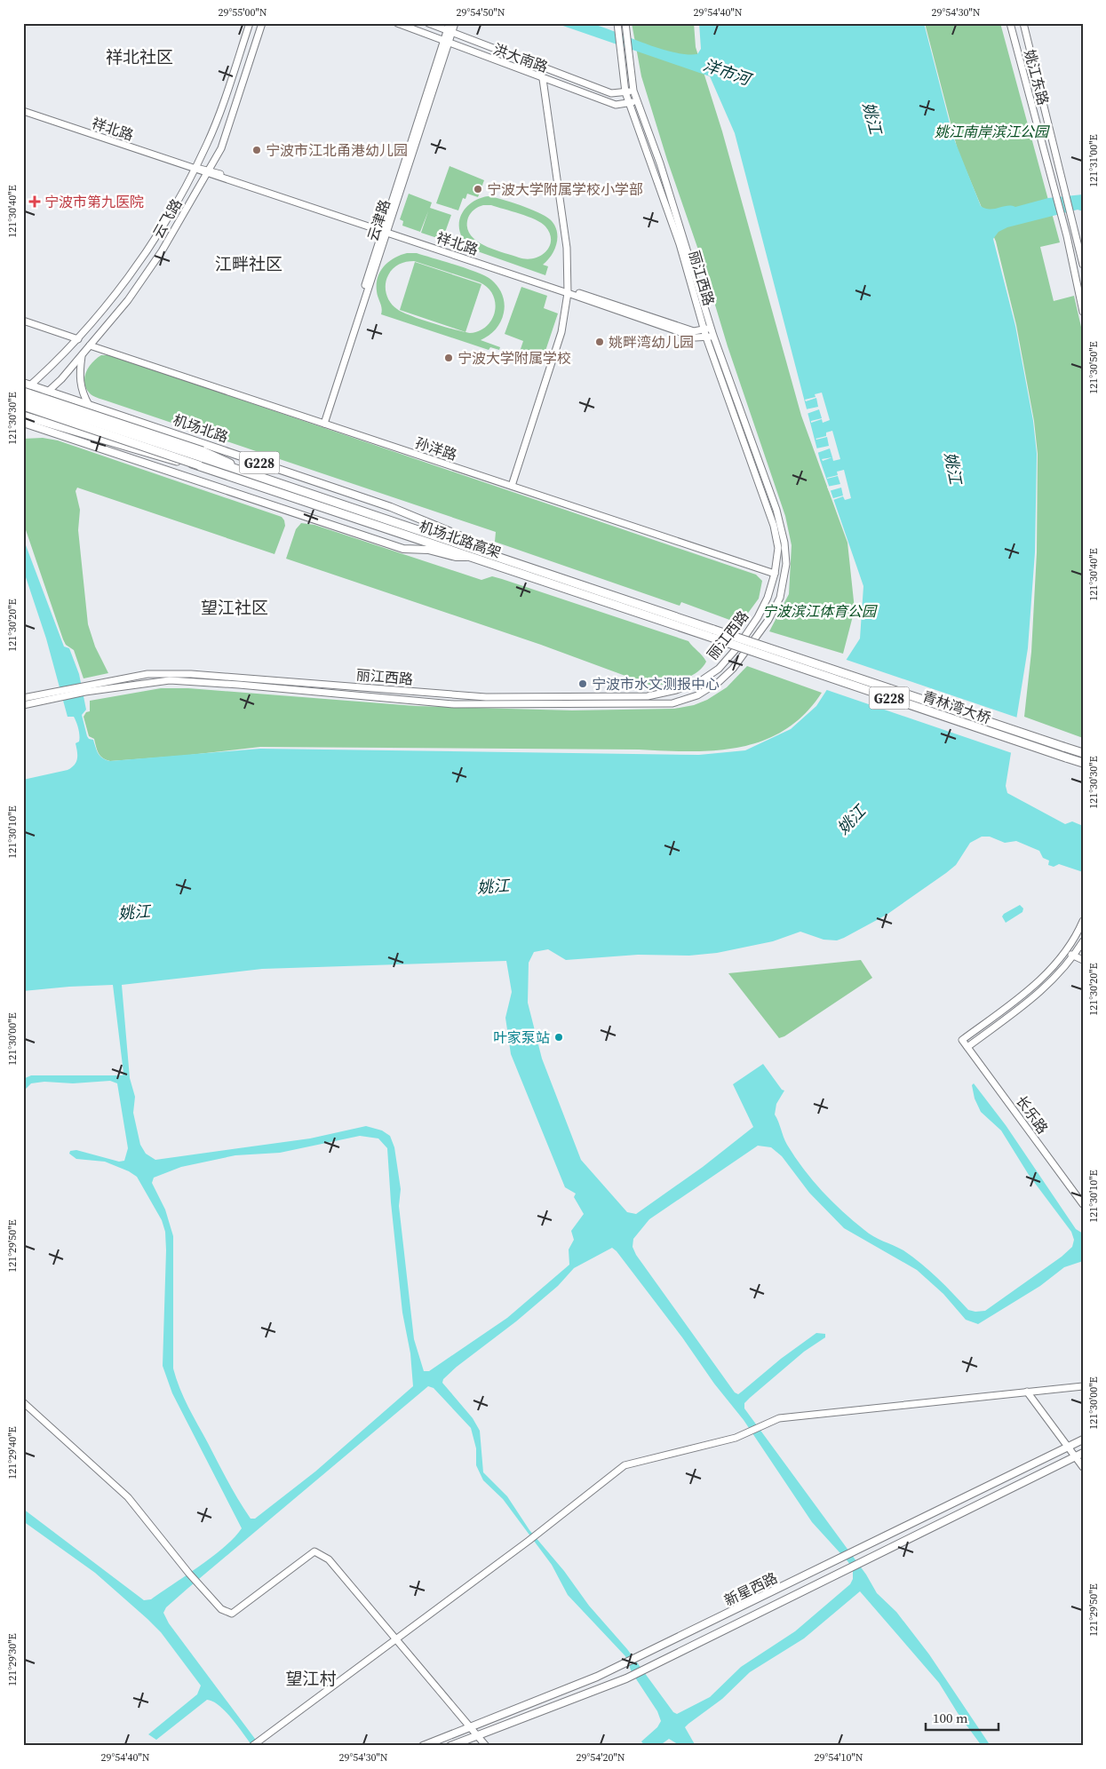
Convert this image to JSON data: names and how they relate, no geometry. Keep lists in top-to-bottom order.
{
  "streets": {
    "highway": [
      "机场北路",
      "G228",
      "机场北路高架",
      "青林湾大桥"
    ],
    "main road": [
      "洪大南路",
      "姚江东路",
      "祥北路",
      "云飞路",
      "云津路",
      "丽江西路",
      "孙洋路",
      "长乐路",
      "新星西路"
    ]
  },
  "crossings": [
    ["洪大南路", "云津路"],
    ["洪大南路", "丽江西路"],
    ["祥北路", "云飞路"],
    ["祥北路", "云津路"],
    ["祥北路", "丽江西路"],
    ["云飞路", "机场北路"],
    ["云飞路", "孙洋路"],
    ["云津路", "孙洋路"],
    ["丽江西路", "孙洋路"],
    ["机场北路", "机场北路高架"],
    ["G228", "机场北路高架"],
    ["机场北路高架", "青林湾大桥"]
  ],
  "districts": [
    "祥北社区",
    "江畔社区",
    "望江社区",
    "望江村"
  ],
  "water": ["洋市河", "姚江"],
  "parks": ["姚江南岸滨江公园", "宁波滨江体育公园"],
  "places": {
    "other": [
      "宁波市江北甬港幼儿园",
      "宁波大学附属学校小学部",
      "姚畔湾幼儿园",
      "宁波大学附属学校",
      "宁波市水文测报中心",
      "叶家泵站"
    ],
    "health": ["宁波市第九医院"]
  },
  "scale_bar": "100 m",
  "coordinates": [
    "29°55'00\"N",
    "29°54'50\"N",
    "29°54'40\"N",
    "29°54'30\"N",
    "121°31'00\"E",
    "121°30'40\"E",
    "121°30'50\"E",
    "121°30'30\"E",
    "121°30'20\"E",
    "121°30'10\"E",
    "121°30'00\"E",
    "121°29'50\"E",
    "121°29'40\"E",
    "121°29'30\"E",
    "29°54'20\"N",
    "29°54'10\"N"
  ]
}
